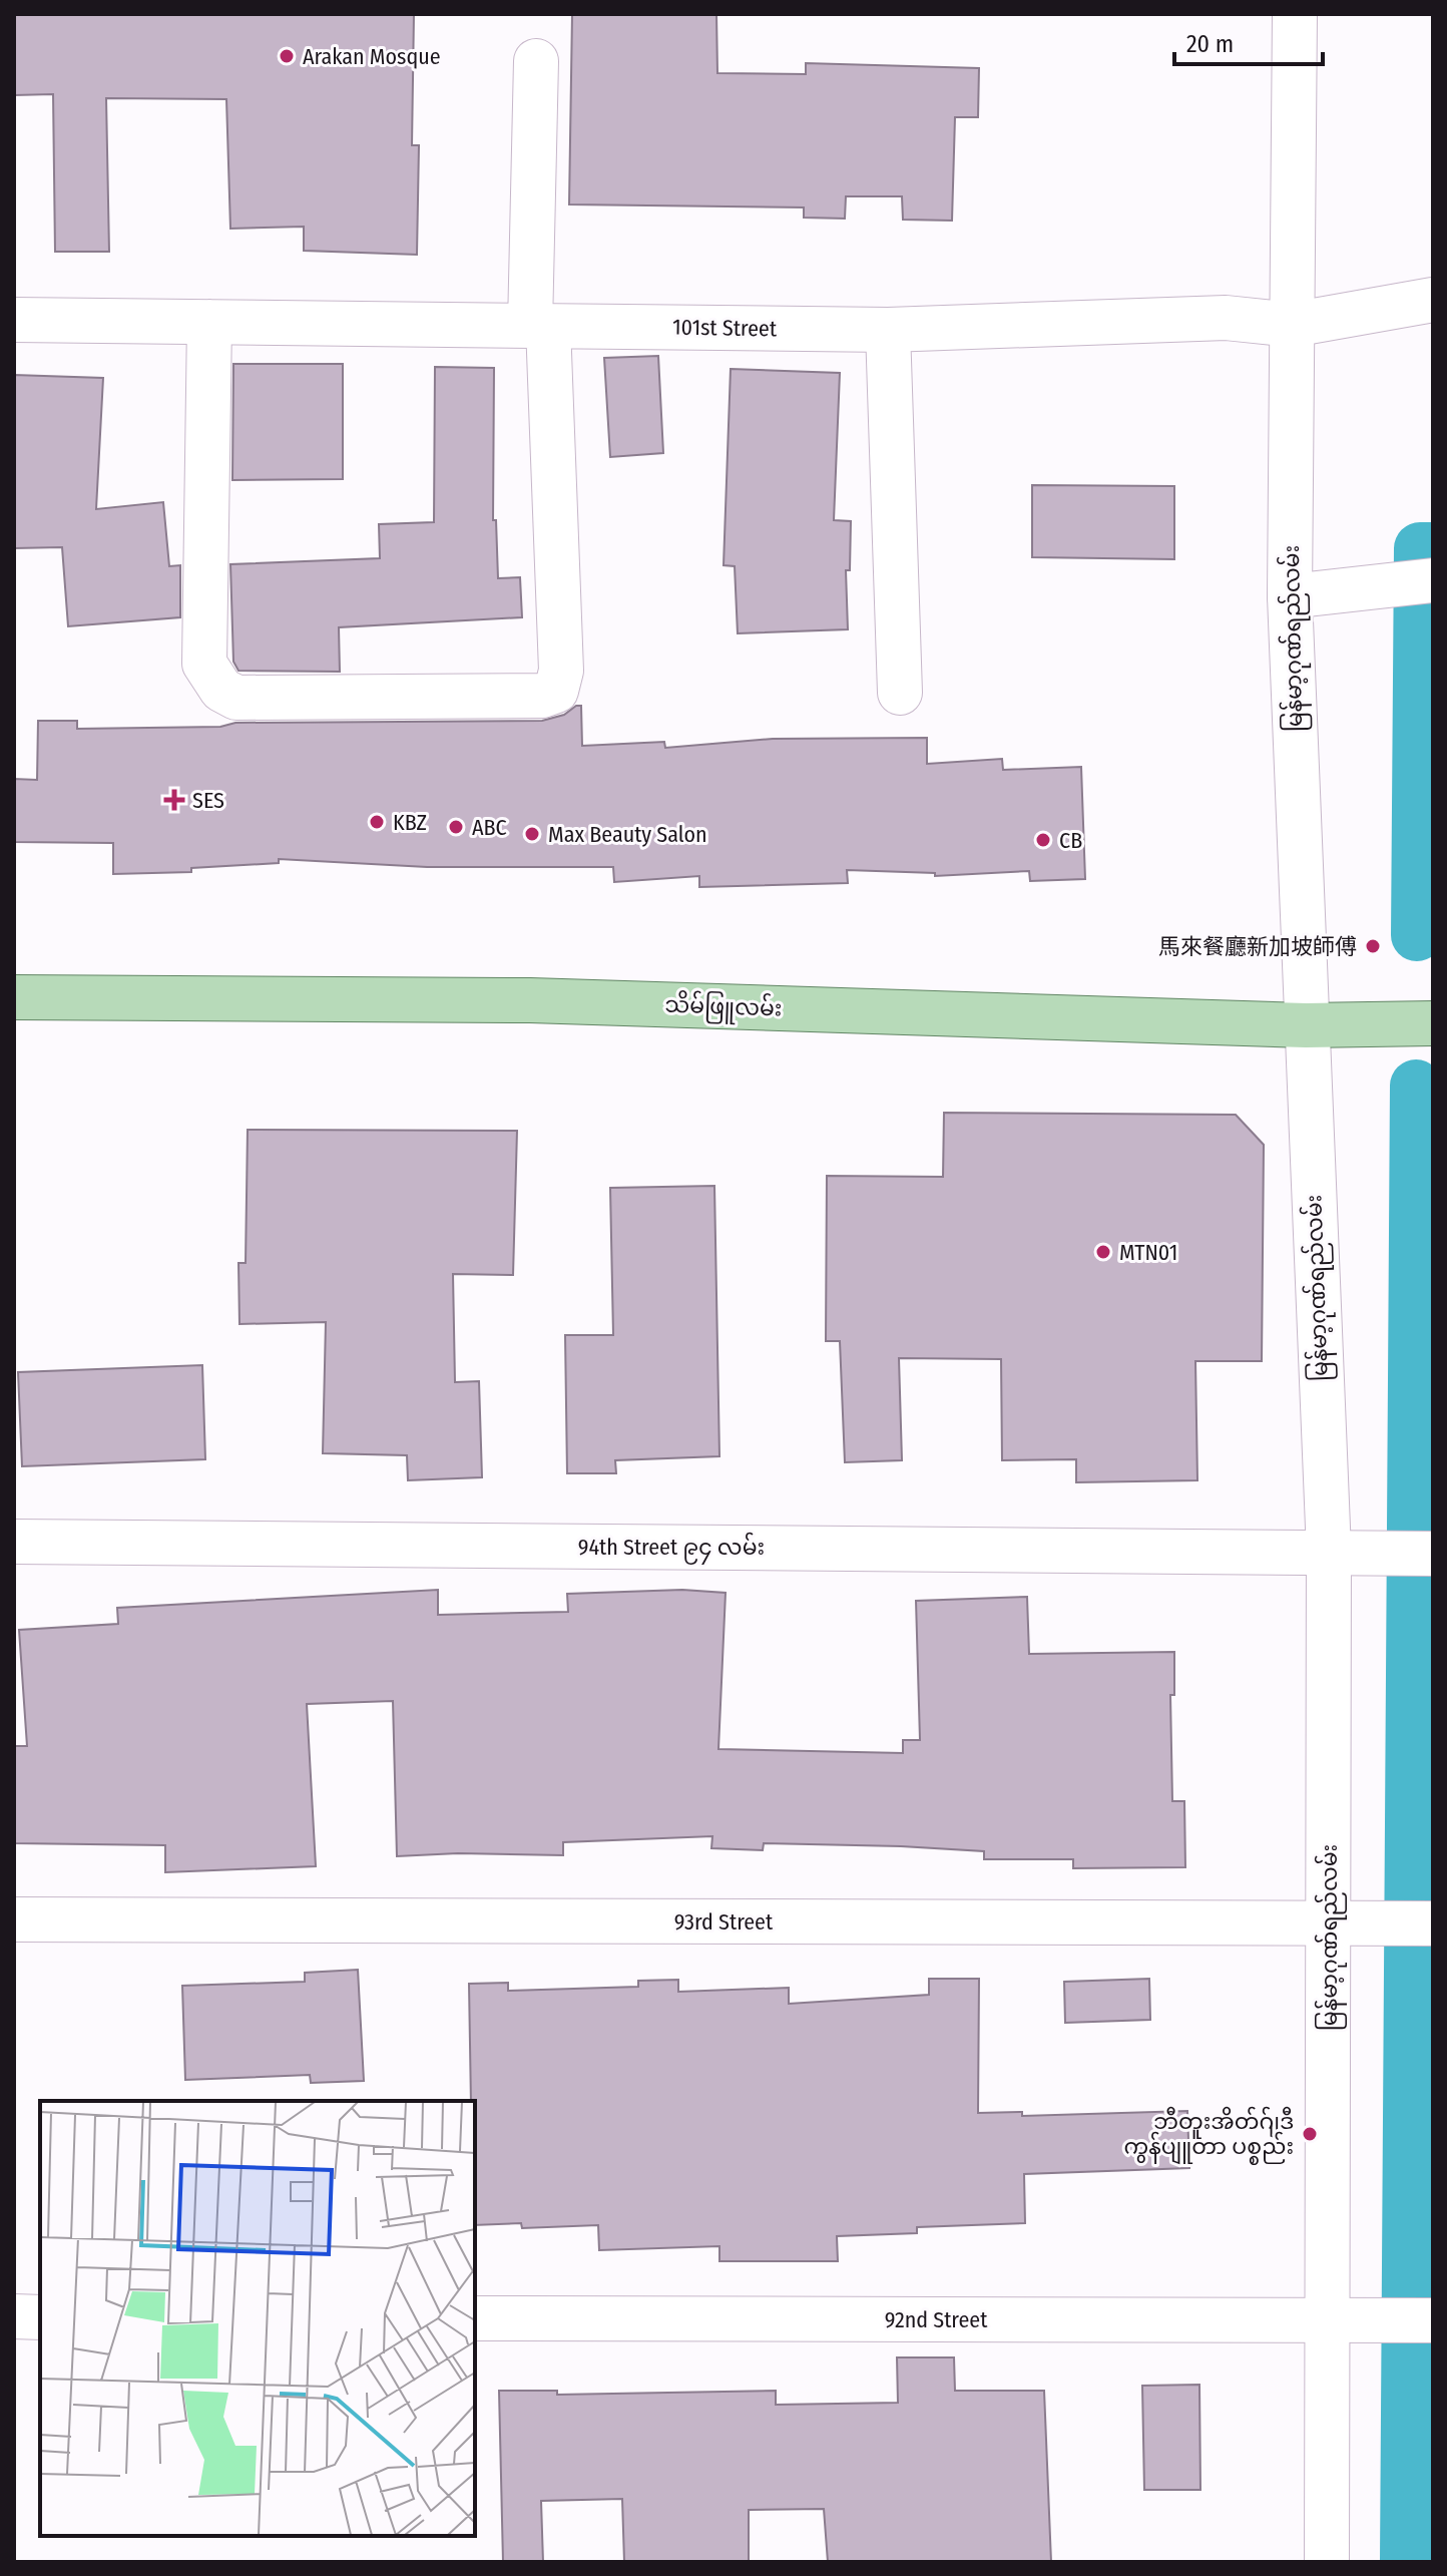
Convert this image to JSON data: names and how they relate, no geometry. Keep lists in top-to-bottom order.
{
  "streets": {
    "main road": ["သိမ်ဖြူလမ်း"],
    "street": [
      "101st Street",
      "မြန်မာ့ဂုဏ်ရည်လမ်း",
      "94th Street ၉၄ လမ်း",
      "93rd Street",
      "92nd Street"
    ]
  },
  "crossings": [
    ["101st Street", "မြန်မာ့ဂုဏ်ရည်လမ်း"],
    ["မြန်မာ့ဂုဏ်ရည်လမ်း", "သိမ်ဖြူလမ်း"],
    ["မြန်မာ့ဂုဏ်ရည်လမ်း", "94th Street ၉၄ လမ်း"],
    ["မြန်မာ့ဂုဏ်ရည်လမ်း", "93rd Street"],
    ["မြန်မာ့ဂုဏ်ရည်လမ်း", "92nd Street"]
  ],
  "places": {
    "other": [
      "Arakan Mosque",
      "KBZ",
      "ABC",
      "Max Beauty Salon",
      "CB",
      "馬來餐廳新加坡師傅",
      "MTN01",
      "ဘီတူးအိတ်ဂ်ျဒီ ကွန်ပျူတာ ပစ္စည်း"
    ],
    "health": ["SES"]
  },
  "scale_bar": "20 m"
}
